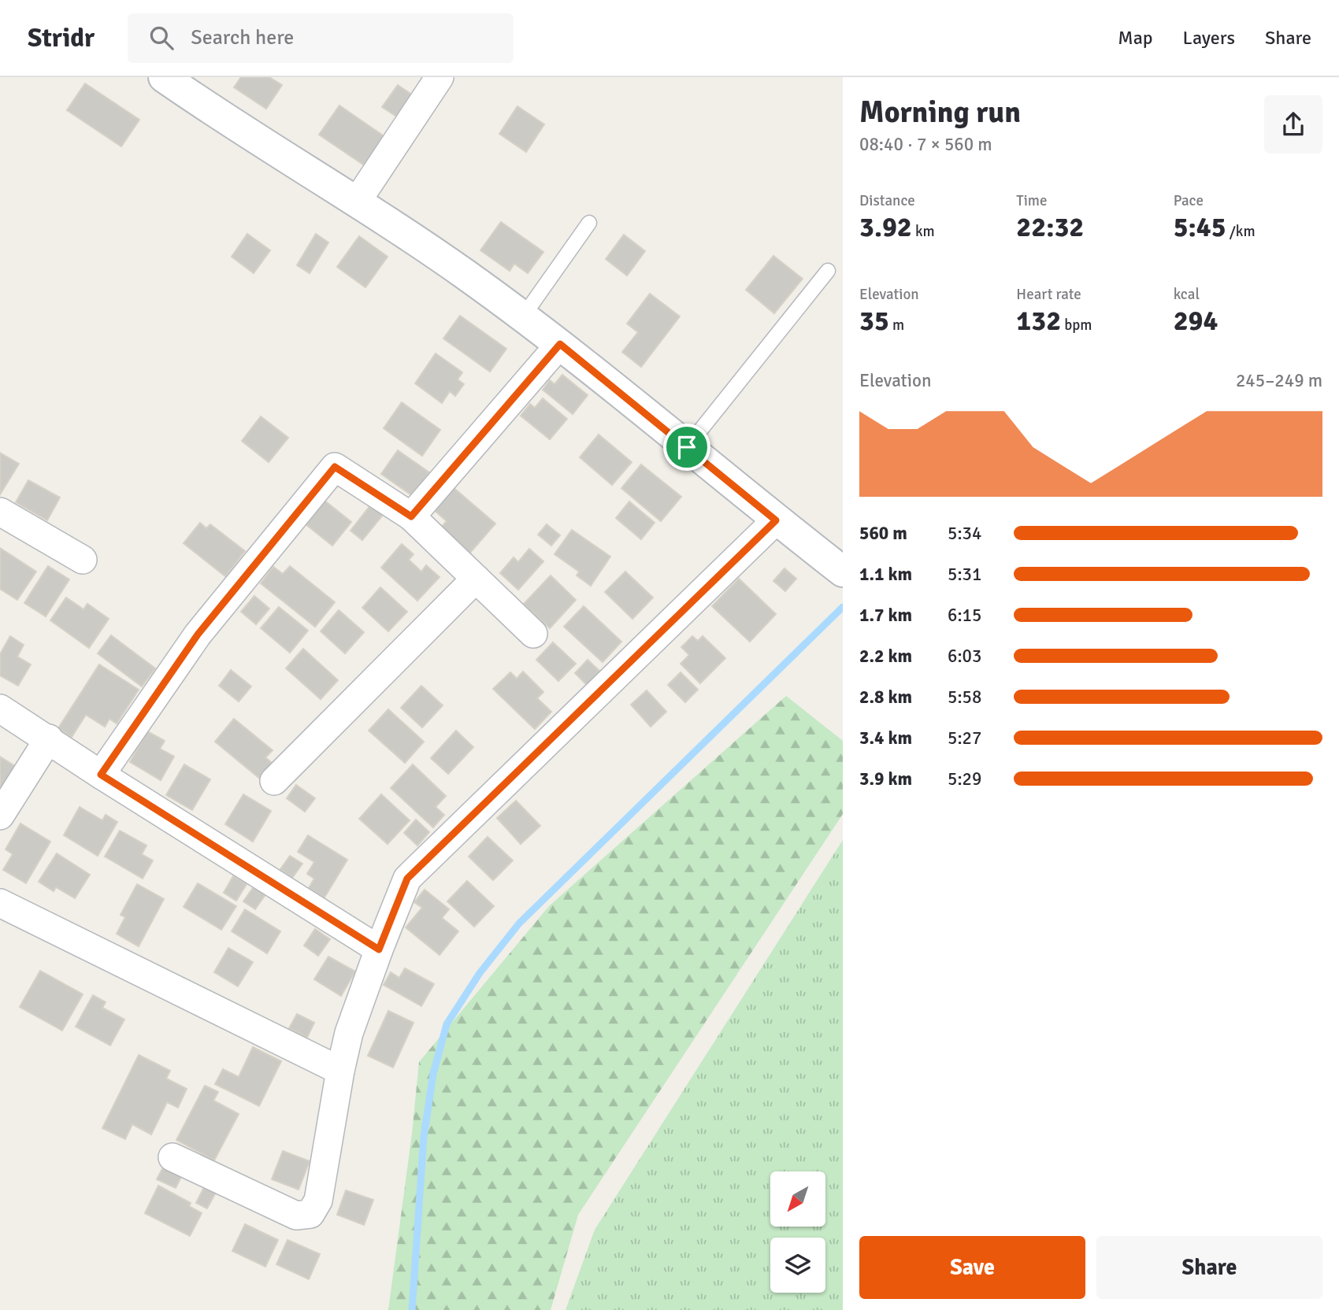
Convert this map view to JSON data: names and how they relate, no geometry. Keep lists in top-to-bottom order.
{
  "north": "bottom left",
  "page": {
    "header": "Stridr",
    "search": "Search here",
    "nav": ["Map", "Layers", "Share"],
    "heading": ["Morning run", "08:40 · 7 × 560 m"],
    "stats": [
      ["Distance", "3.92 km"],
      ["Time", "22:32"],
      ["Pace", "5:45 /km"],
      ["Elevation", "35 m"],
      ["Heart rate", "132 bpm"],
      ["kcal", "294"]
    ],
    "chart": ["Elevation", "245–249 m"],
    "list": [
      {
        "name": "560 m",
        "note": "5:34"
      },
      {
        "name": "1.1 km",
        "note": "5:31"
      },
      {
        "name": "1.7 km",
        "note": "6:15"
      },
      {
        "name": "2.2 km",
        "note": "6:03"
      },
      {
        "name": "2.8 km",
        "note": "5:58"
      },
      {
        "name": "3.4 km",
        "note": "5:27"
      },
      {
        "name": "3.9 km",
        "note": "5:29"
      }
    ],
    "buttons": ["Save", "Share"]
  }
}
